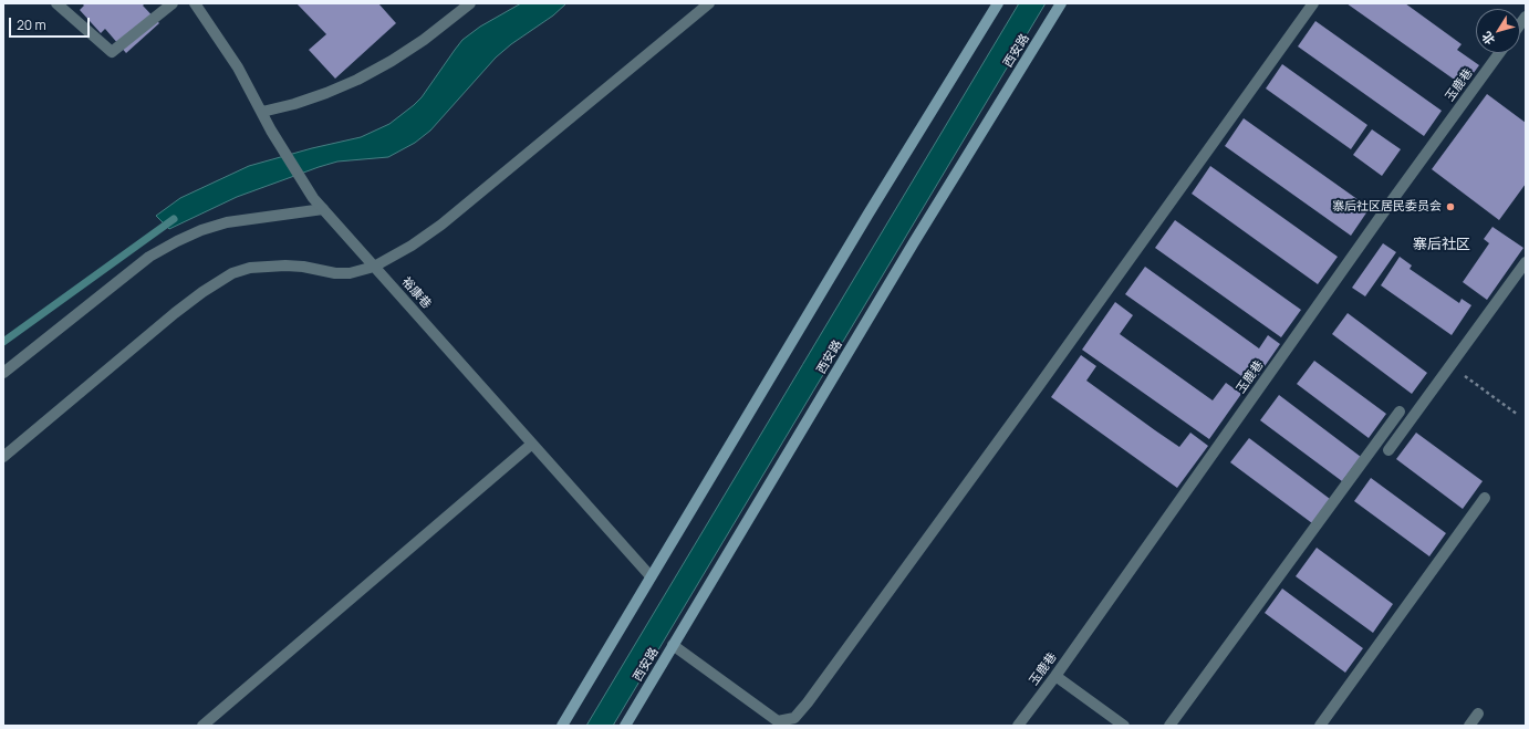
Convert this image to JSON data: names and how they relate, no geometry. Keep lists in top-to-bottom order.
{
  "streets": {
    "street": ["西安路", "玉鹿巷", "裕康巷"]
  },
  "districts": ["寨后社区"],
  "places": ["寨后社区居民委员会"],
  "scale_bar": "20 m",
  "north": "bottom left"
}
